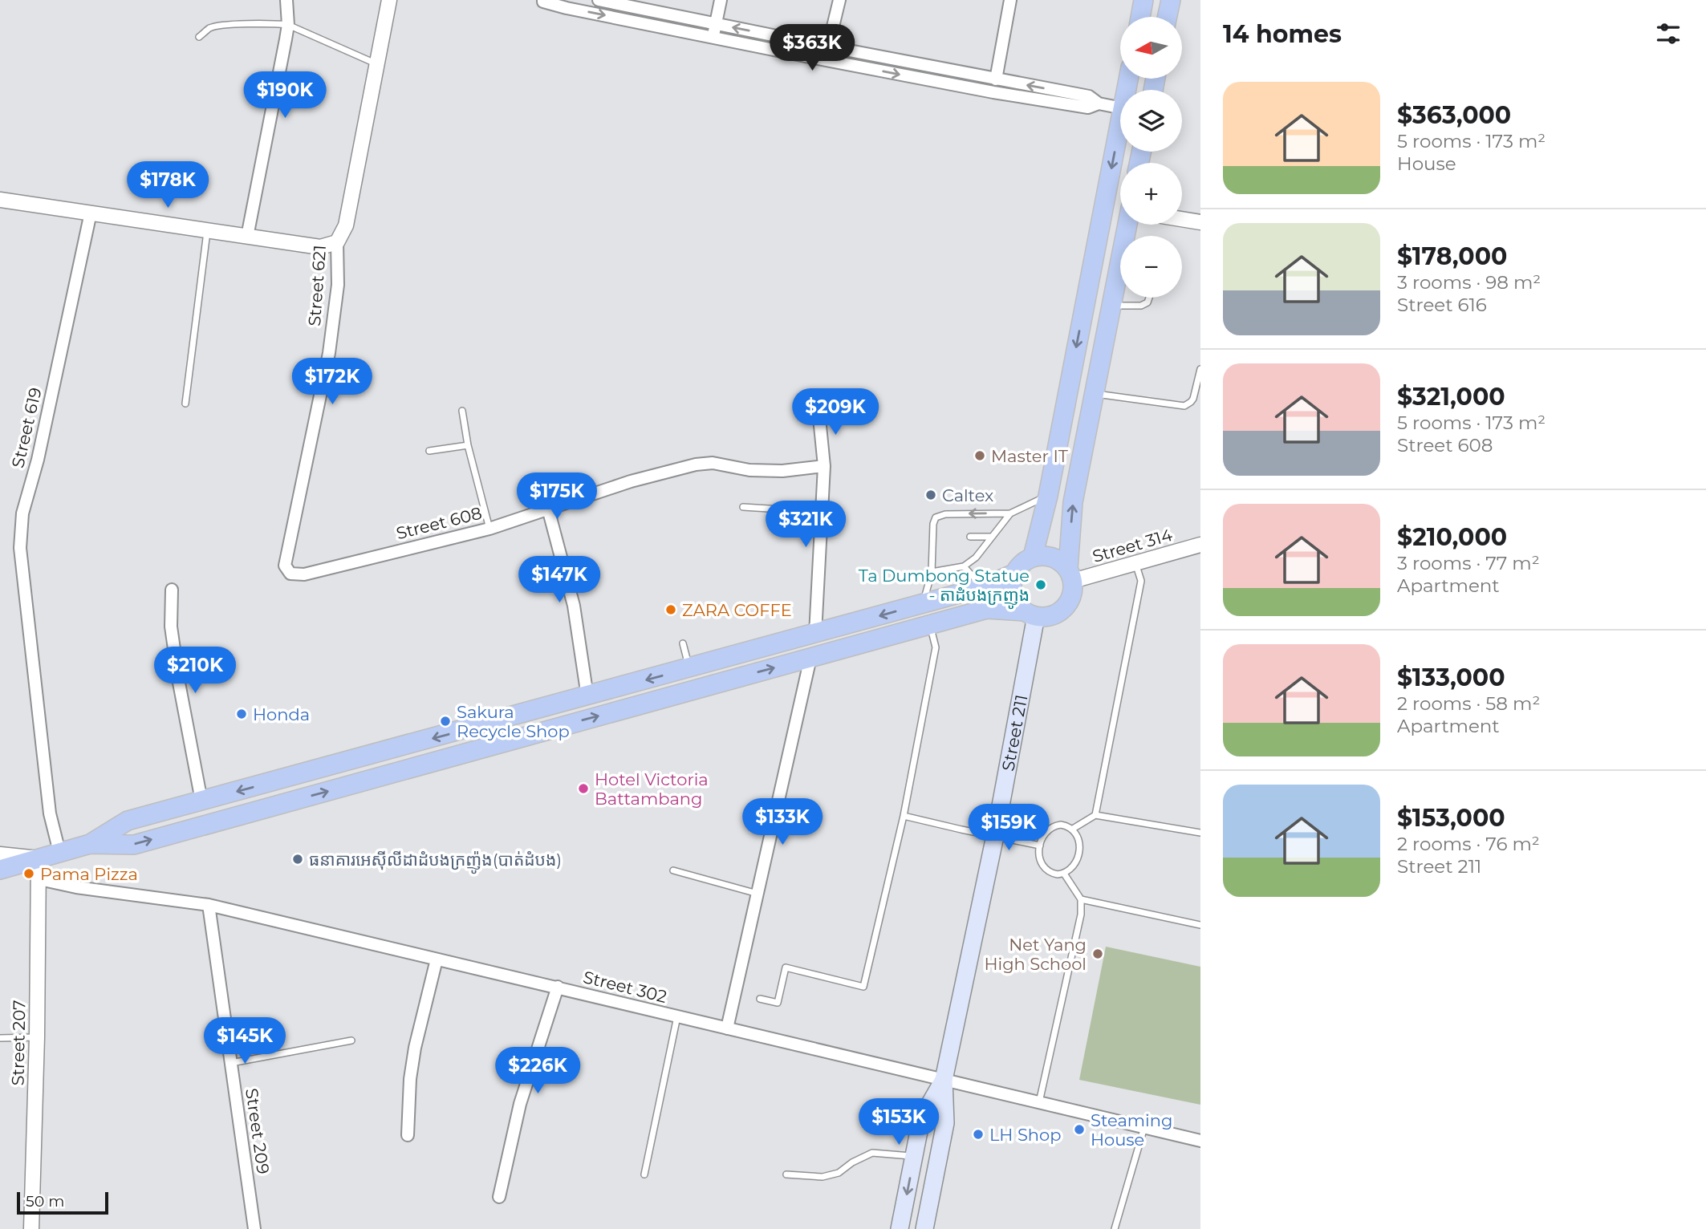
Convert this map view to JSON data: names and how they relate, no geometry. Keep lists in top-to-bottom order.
{
  "streets": {
    "main road": ["Street 211"],
    "street": [
      "Street 621",
      "Street 619",
      "Street 608",
      "Street 314",
      "Street 302",
      "Street 207",
      "Street 209"
    ]
  },
  "crossings": [
    ["Street 621", "Street 608"],
    ["Street 314", "Street 211"],
    ["Street 211", "Street 302"],
    ["Street 302", "Street 207"],
    ["Street 302", "Street 209"]
  ],
  "places": [
    "Master IT",
    "Caltex",
    "Ta Dumbong Statue - តាដំបងក្រញូង",
    "ZARA COFFE",
    "Honda",
    "Sakura Recycle Shop",
    "Hotel Victoria Battambang",
    "ធនាគារអេស៊ីលីដាដំបងក្រញ៉ូង(បាត់ដំបង)",
    "Pama Pizza",
    "Net Yang High School",
    "Steaming House",
    "LH Shop"
  ],
  "scale_bar": "50 m",
  "north": "left",
  "page": {
    "heading": "14 homes",
    "map_buttons": ["+", "−"],
    "price": [
      "$363K",
      "$190K",
      "$178K",
      "$172K",
      "$209K",
      "$175K",
      "$321K",
      "$147K",
      "$210K",
      "$133K",
      "$159K",
      "$145K",
      "$226K",
      "$153K"
    ],
    "list": [
      {
        "name": "$363,000",
        "note": "5 rooms · 173 m² · House"
      },
      {
        "name": "$178,000",
        "note": "3 rooms · 98 m² · Street 616"
      },
      {
        "name": "$321,000",
        "note": "5 rooms · 173 m² · Street 608"
      },
      {
        "name": "$210,000",
        "note": "3 rooms · 77 m² · Apartment"
      },
      {
        "name": "$133,000",
        "note": "2 rooms · 58 m² · Apartment"
      },
      {
        "name": "$153,000",
        "note": "2 rooms · 76 m² · Street 211"
      }
    ],
    "scale": "50 m"
  }
}
